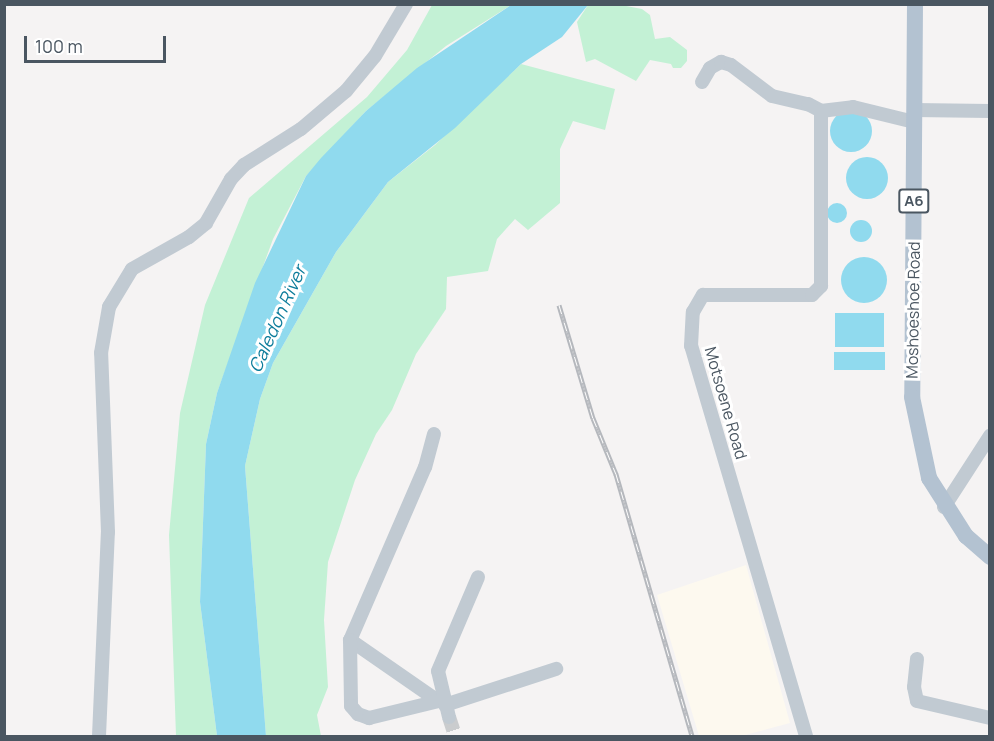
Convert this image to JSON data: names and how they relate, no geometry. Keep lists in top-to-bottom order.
{
  "streets": {
    "main road": ["A6", "Moshoeshoe Road"],
    "street": ["Motsoene Road"]
  },
  "water": ["Caledon River"],
  "scale_bar": "100 m"
}
